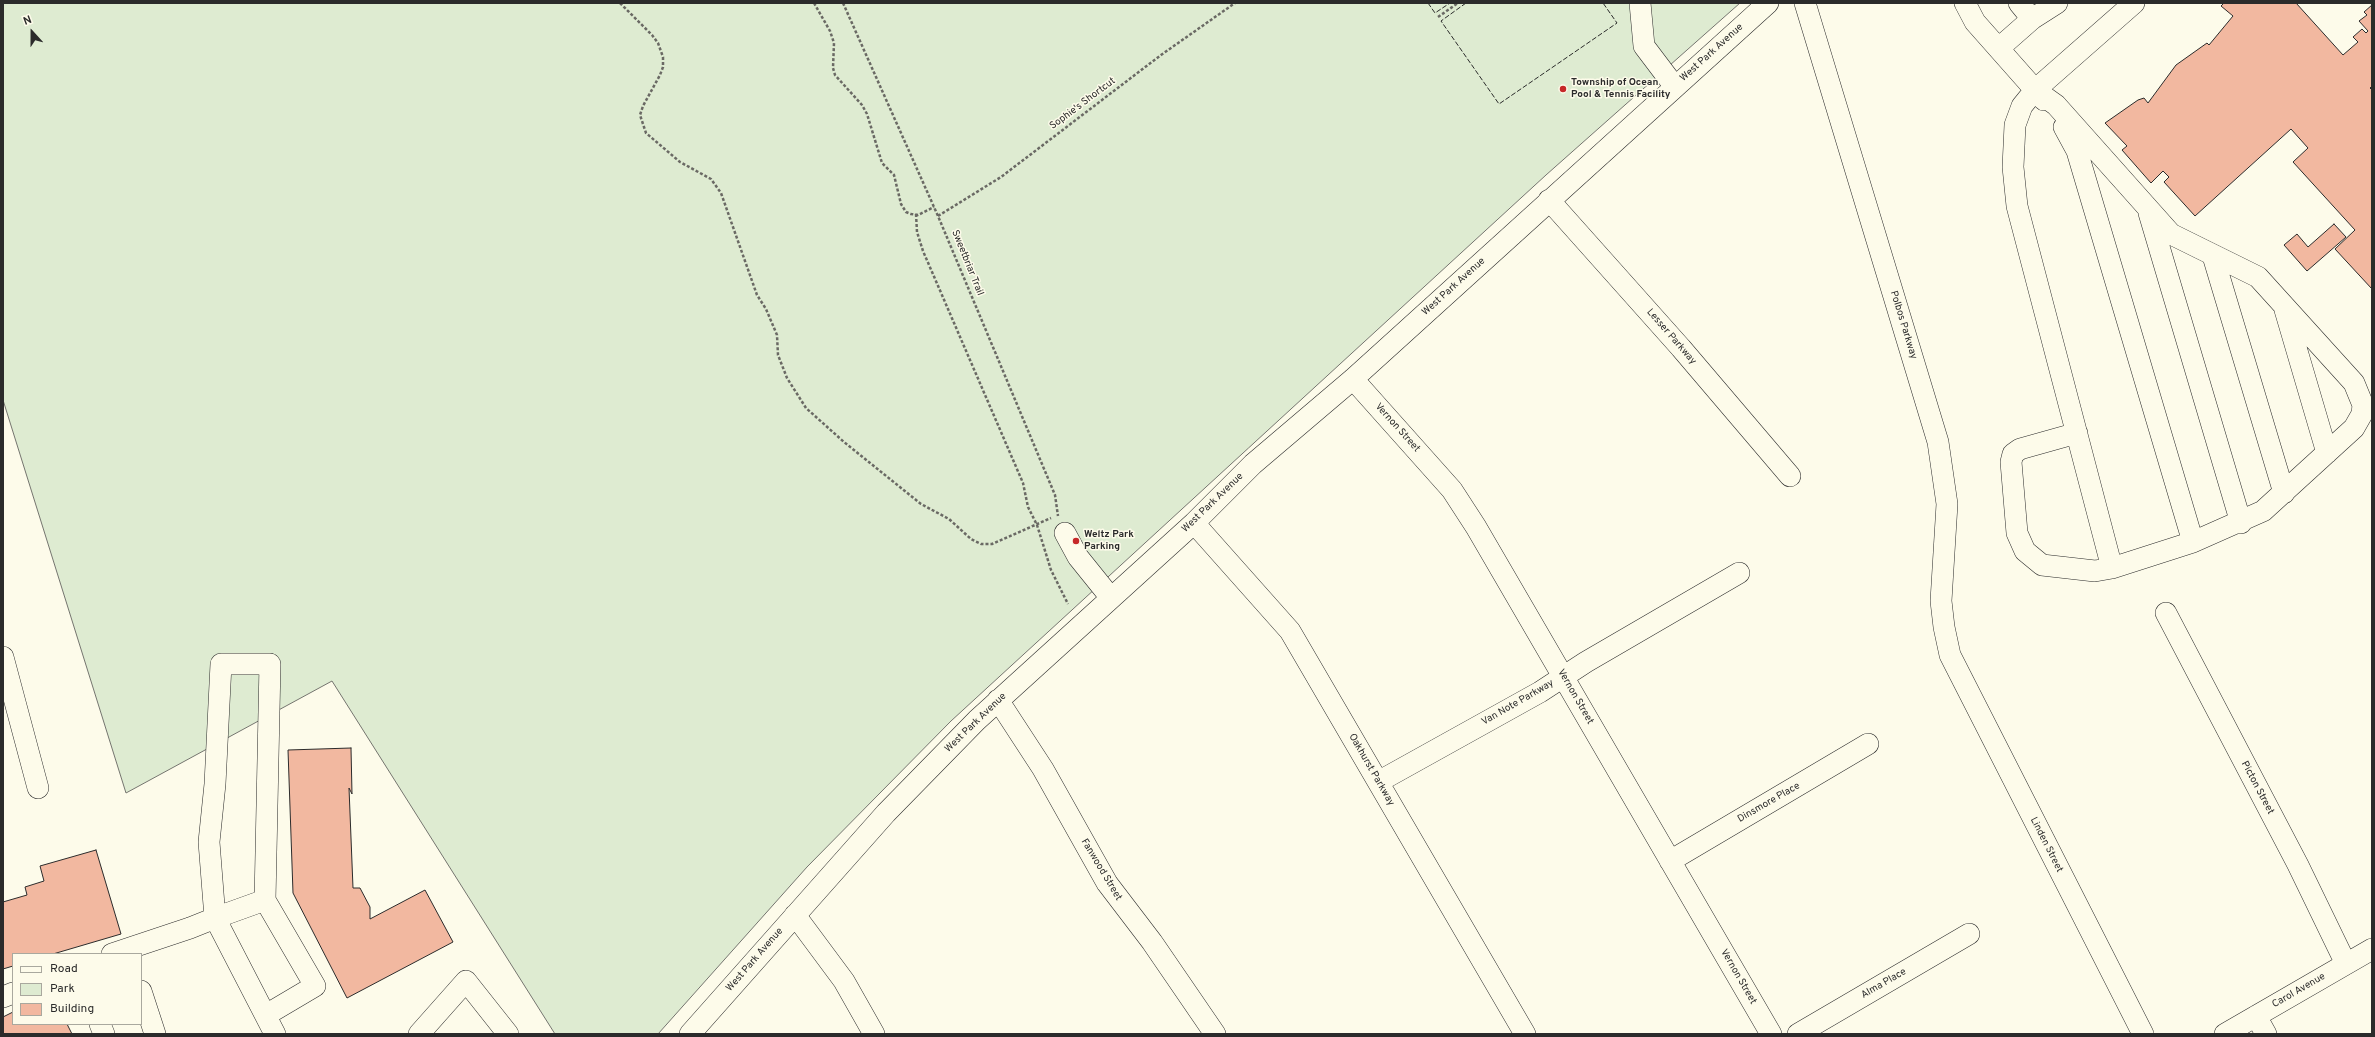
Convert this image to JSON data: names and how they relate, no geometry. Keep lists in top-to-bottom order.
{
  "streets": {
    "street": [
      "West Park Avenue",
      "Polbos Parkway",
      "Lesser Parkway",
      "Vernon Street",
      "Van Note Parkway",
      "Oakhurst Parkway",
      "Picton Street",
      "Dinsmore Place",
      "Linden Street",
      "Fanwood Street",
      "Alma Place",
      "Carol Avenue"
    ],
    "path": ["Sophie's Shortcut", "Sweetbriar Trail"]
  },
  "crossings": [
    ["West Park Avenue", "Lesser Parkway"],
    ["West Park Avenue", "Vernon Street"],
    ["West Park Avenue", "Oakhurst Parkway"],
    ["West Park Avenue", "Fanwood Street"],
    ["Sophie's Shortcut", "Sweetbriar Trail"],
    ["Polbos Parkway", "Linden Street"],
    ["Vernon Street", "Van Note Parkway"],
    ["Vernon Street", "Dinsmore Place"],
    ["Van Note Parkway", "Oakhurst Parkway"],
    ["Picton Street", "Carol Avenue"]
  ],
  "places": ["Township of Ocean Pool & Tennis Facility", "Weltz Park Parking"],
  "legend": ["Road", "Park", "Building"],
  "north": "top"
}
